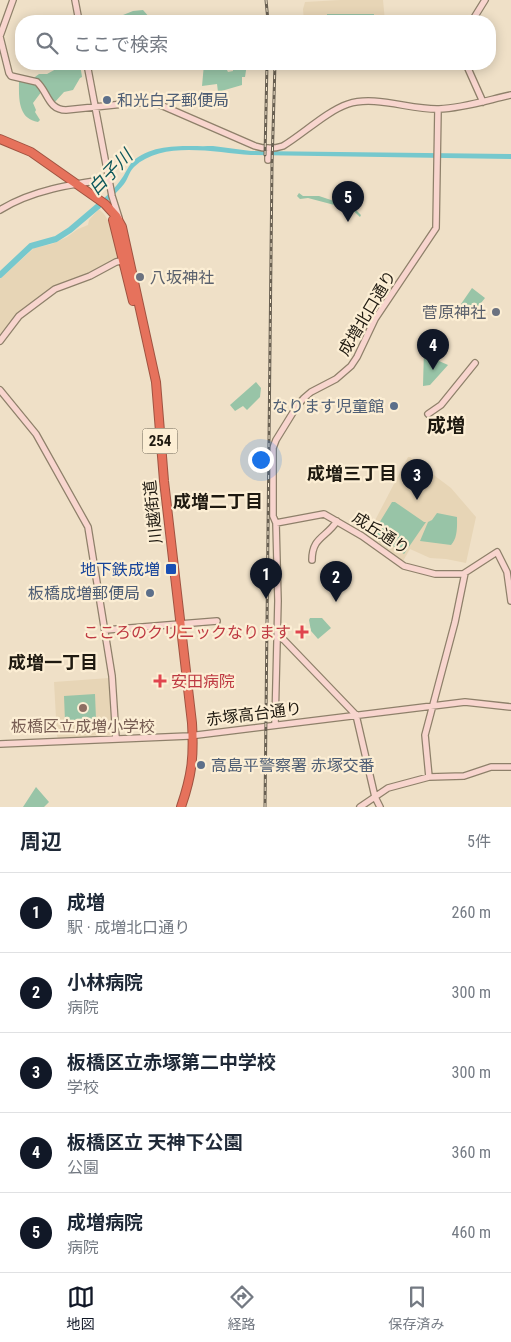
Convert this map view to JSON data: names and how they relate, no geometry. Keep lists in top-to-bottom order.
{
  "streets": {
    "highway": ["254", "川越街道"],
    "street": ["成増北口通り", "成丘通り", "赤塚高台通り"]
  },
  "crossings": [
    ["成増北口通り", "成丘通り"],
    ["成増北口通り", "赤塚高台通り"],
    ["254", "川越街道"],
    ["川越街道", "赤塚高台通り"]
  ],
  "districts": [
    "成増",
    "成増三丁目",
    "成増二丁目",
    "成増一丁目"
  ],
  "water": ["白子川"],
  "places": {
    "other": [
      "和光白子郵便局",
      "八坂神社",
      "菅原神社",
      "なります児童館",
      "板橋成増郵便局",
      "板橋区立成増小学校",
      "高島平警察署 赤塚交番"
    ],
    "transit": ["地下鉄成増"],
    "health": ["こころのクリニックなります", "安田病院"]
  },
  "page": {
    "search": "ここで検索",
    "pins": [
      "5",
      "4",
      "3",
      "1",
      "2"
    ],
    "heading": ["周辺", "5件"],
    "list": [
      {
        "mark": "1",
        "name": "成増",
        "note": "駅 · 成増北口通り",
        "value": "260 m"
      },
      {
        "mark": "2",
        "name": "小林病院",
        "note": "病院",
        "value": "300 m"
      },
      {
        "mark": "3",
        "name": "板橋区立赤塚第二中学校",
        "note": "学校",
        "value": "300 m"
      },
      {
        "mark": "4",
        "name": "板橋区立 天神下公園",
        "note": "公園",
        "value": "360 m"
      },
      {
        "mark": "5",
        "name": "成増病院",
        "note": "病院",
        "value": "460 m"
      }
    ],
    "nav": ["地図", "経路", "保存済み"]
  }
}
